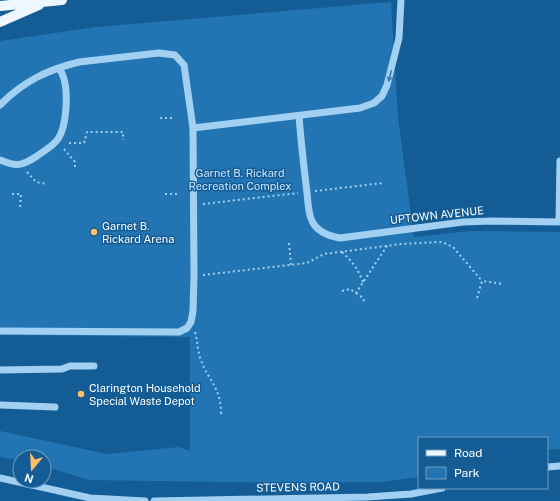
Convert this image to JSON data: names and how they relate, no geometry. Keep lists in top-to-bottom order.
{
  "streets": {
    "street": ["UPTOWN AVENUE", "STEVENS ROAD"]
  },
  "parks": ["Garnet B. Rickard Recreation Complex"],
  "places": ["Garnet B. Rickard Arena", "Clarington Household Special Waste Depot"],
  "legend": ["Road", "Park"],
  "north": "bottom"
}
